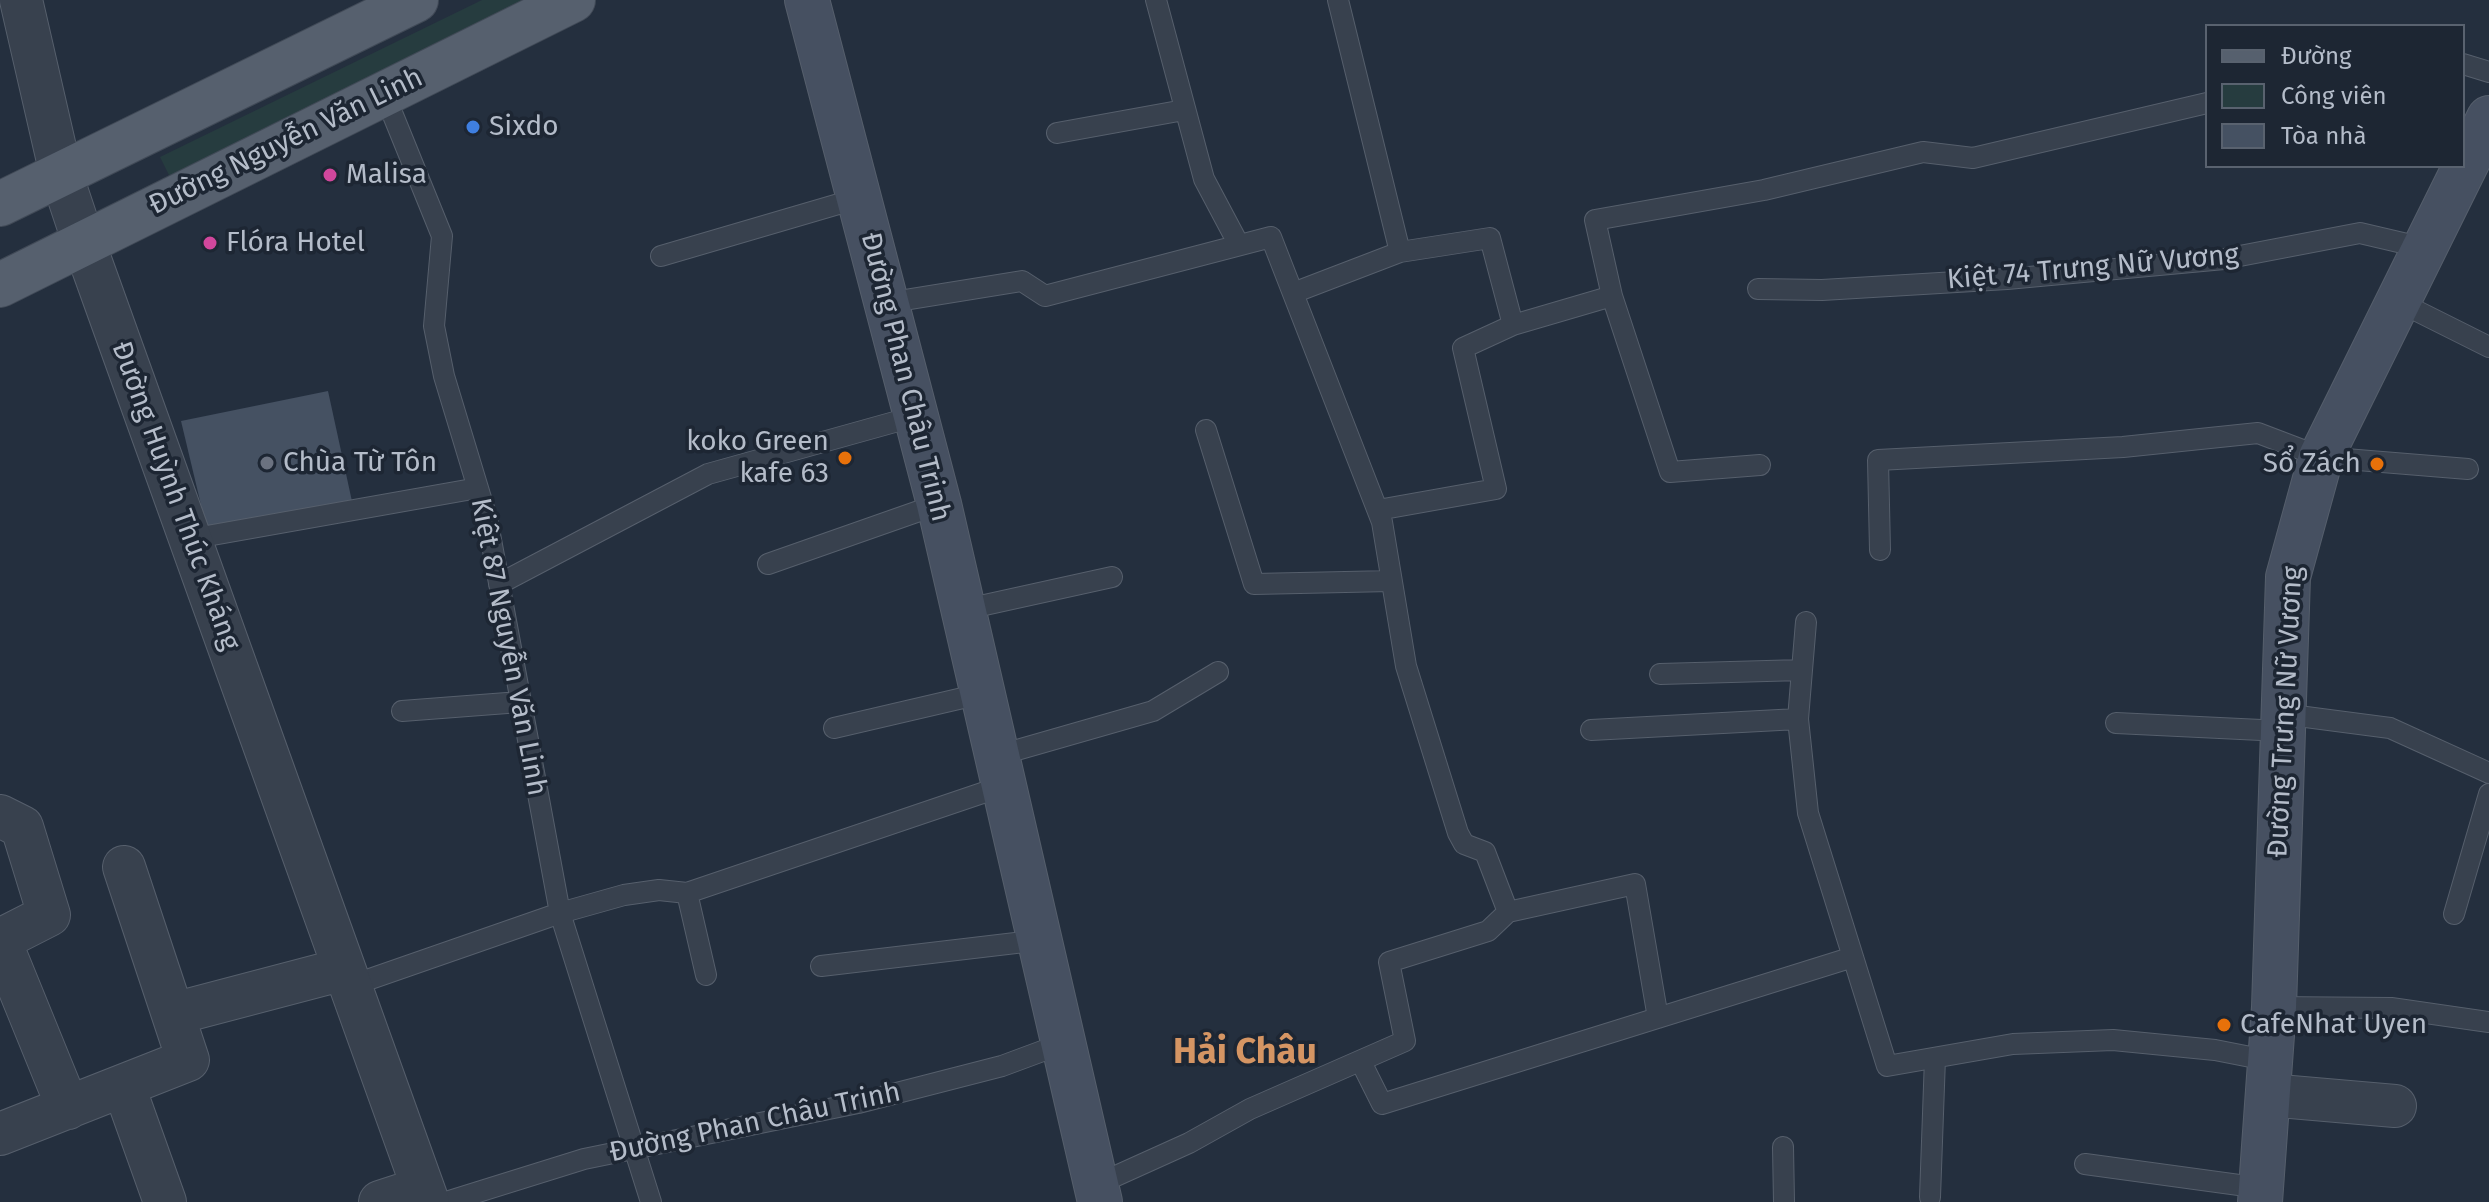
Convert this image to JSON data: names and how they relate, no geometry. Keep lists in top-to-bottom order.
{
  "streets": {
    "main road": ["Đường Nguyễn Văn Linh"],
    "street": ["Đường Phan Châu Trinh", "Đường Huỳnh Thúc Kháng", "Đường Trưng Nữ Vương"],
    "lane": ["Kiệt 74 Trưng Nữ Vương", "Kiệt 87 Nguyễn Văn Linh"]
  },
  "crossings": [
    ["Đường Nguyễn Văn Linh", "Đường Huỳnh Thúc Kháng"],
    ["Đường Nguyễn Văn Linh", "Kiệt 87 Nguyễn Văn Linh"],
    ["Kiệt 74 Trưng Nữ Vương", "Đường Trưng Nữ Vương"],
    ["Đường Phan Châu Trinh", "Đường Huỳnh Thúc Kháng"],
    ["Đường Phan Châu Trinh", "Kiệt 87 Nguyễn Văn Linh"]
  ],
  "districts": ["Hải Châu"],
  "places": [
    "Sixdo",
    "Malisa",
    "Flóra Hotel",
    "koko Green kafe 63",
    "Chùa Từ Tôn",
    "Sổ Zách",
    "CafeNhat Uyen"
  ],
  "legend": ["Đường", "Công viên", "Tòa nhà"]
}
